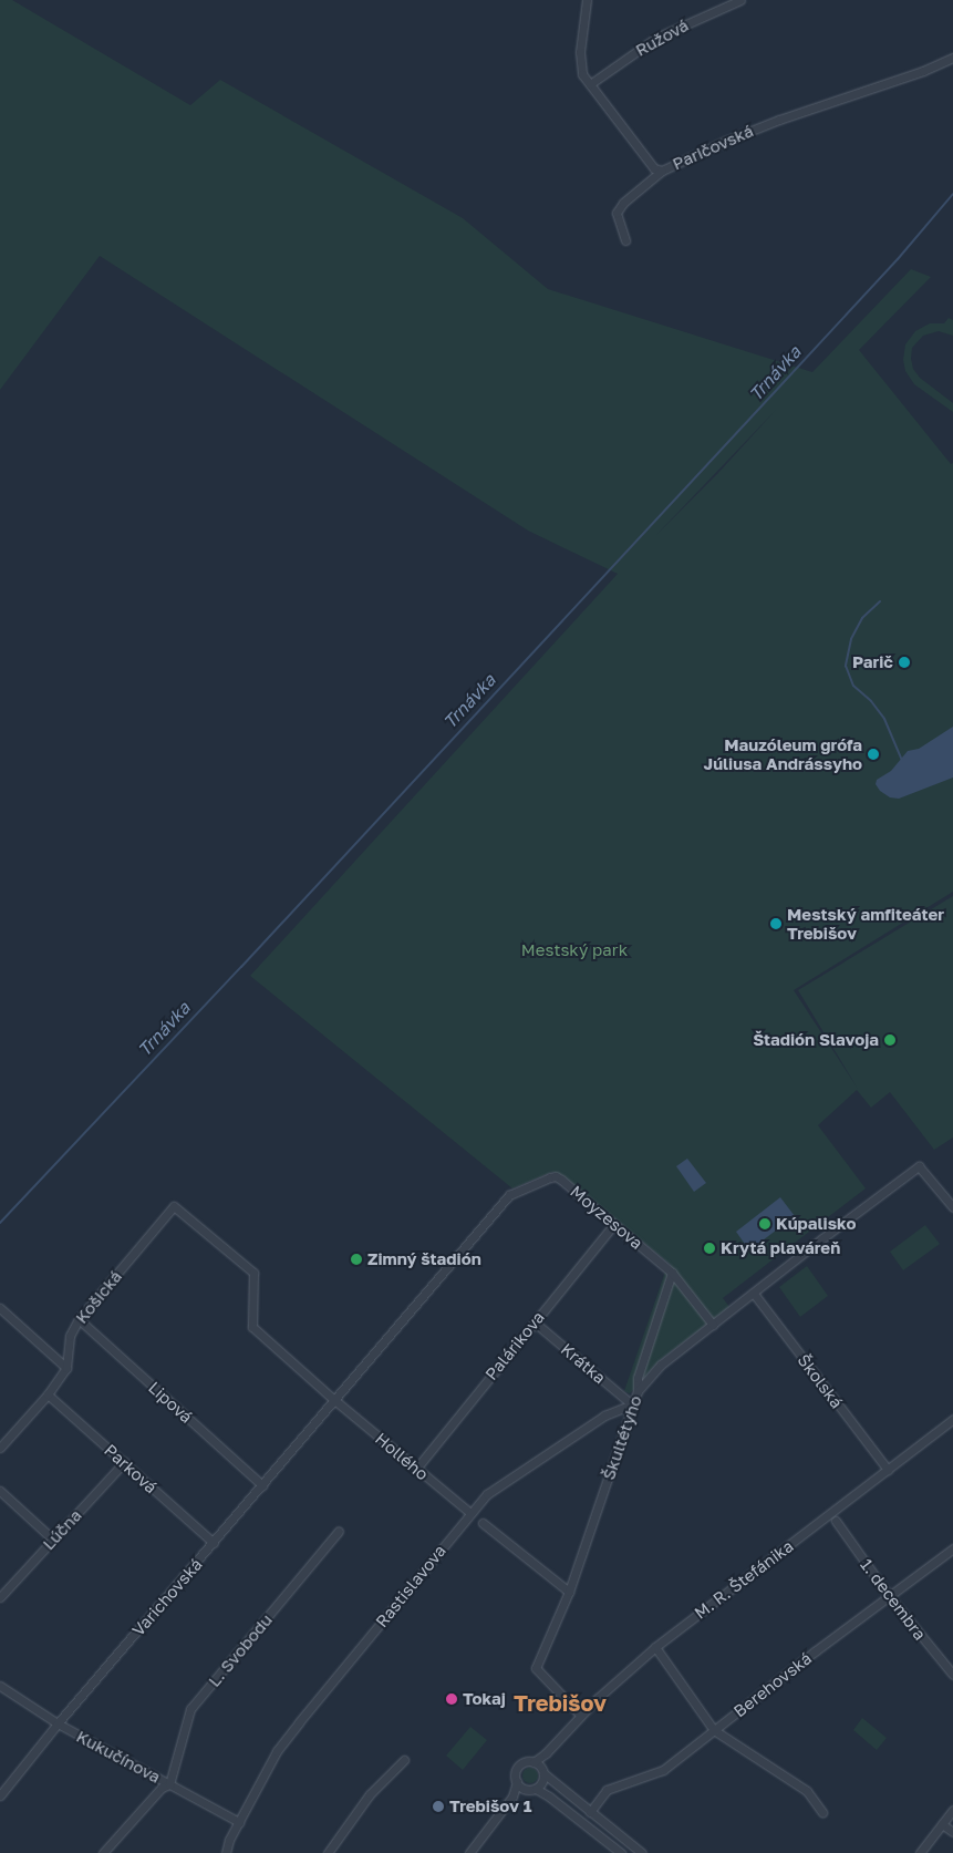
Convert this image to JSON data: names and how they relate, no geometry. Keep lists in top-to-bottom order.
{
  "streets": {
    "street": [
      "Ružová",
      "Paričovská",
      "Moyzesova",
      "Košická",
      "Palárikova",
      "Krátka",
      "Školská",
      "Lipová",
      "Škultétyho",
      "Hollého",
      "Parková",
      "Lúčna",
      "M. R. Štefánika",
      "Rastislavova",
      "Varichovská",
      "1. decembra",
      "L. Svobodu",
      "Berehovská",
      "Kukučínova"
    ]
  },
  "crossings": [
    ["Ružová", "Paričovská"],
    ["Moyzesova", "Palárikova"],
    ["Moyzesova", "Škultétyho"],
    ["Moyzesova", "Hollého"],
    ["Moyzesova", "Varichovská"],
    ["Košická", "Lipová"],
    ["Košická", "Hollého"],
    ["Košická", "Parková"],
    ["Palárikova", "Krátka"],
    ["Palárikova", "Hollého"],
    ["Krátka", "Škultétyho"],
    ["Krátka", "Rastislavova"],
    ["Školská", "Škultétyho"],
    ["Školská", "M. R. Štefánika"],
    ["Lipová", "Varichovská"],
    ["Škultétyho", "M. R. Štefánika"],
    ["Škultétyho", "Rastislavova"],
    ["Hollého", "Rastislavova"],
    ["Hollého", "Varichovská"],
    ["Parková", "Lúčna"],
    ["Parková", "Varichovská"],
    ["Rastislavova", "Kukučínova"],
    ["Varichovská", "Kukučínova"],
    ["1. decembra", "Berehovská"],
    ["L. Svobodu", "Kukučínova"]
  ],
  "districts": ["Trebišov"],
  "water": ["Trnávka"],
  "parks": ["Mestský park"],
  "places": [
    "Parič",
    "Mauzóleum grófa Júliusa Andrássyho",
    "Mestský amfiteáter Trebišov",
    "Štadión Slavoja",
    "Kúpalisko",
    "Krytá plaváreň",
    "Zimný štadión",
    "Tokaj",
    "Trebišov 1"
  ]
}
